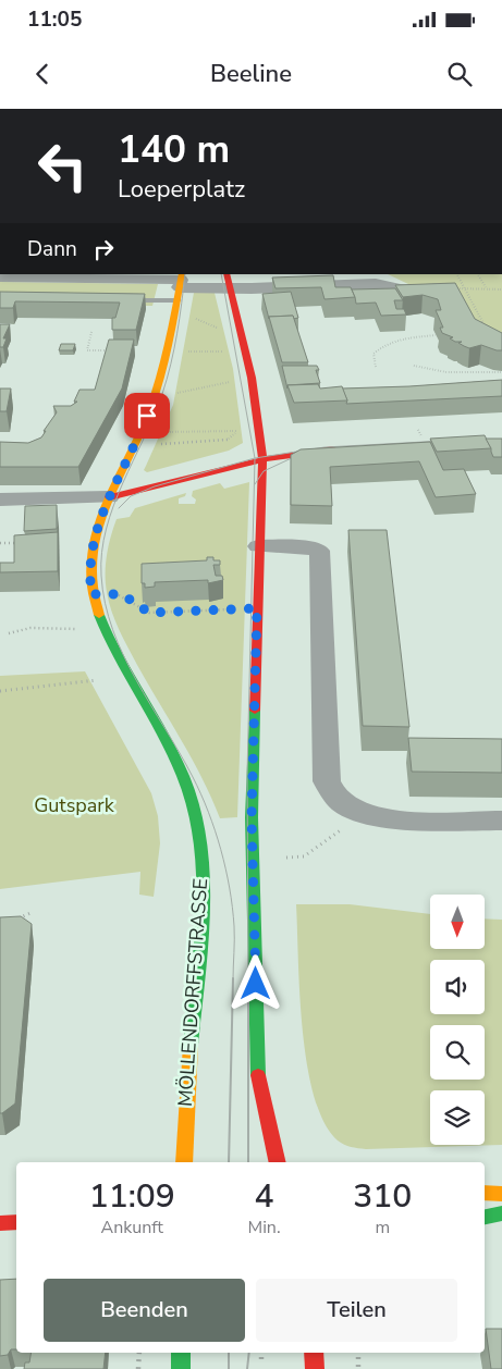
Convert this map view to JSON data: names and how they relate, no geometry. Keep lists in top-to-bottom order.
{
  "streets": {
    "main road": ["MÖLLENDORFFSTRASSE"]
  },
  "parks": ["Gutspark"],
  "north": "bottom",
  "page": {
    "status": "11:05",
    "header": "Beeline",
    "turn": ["140 m", "Loeperplatz"],
    "then": "Dann",
    "eta": [
      "11:09",
      "Ankunft",
      "4",
      "Min.",
      "310",
      "m"
    ],
    "buttons": ["Beenden", "Teilen"]
  }
}
